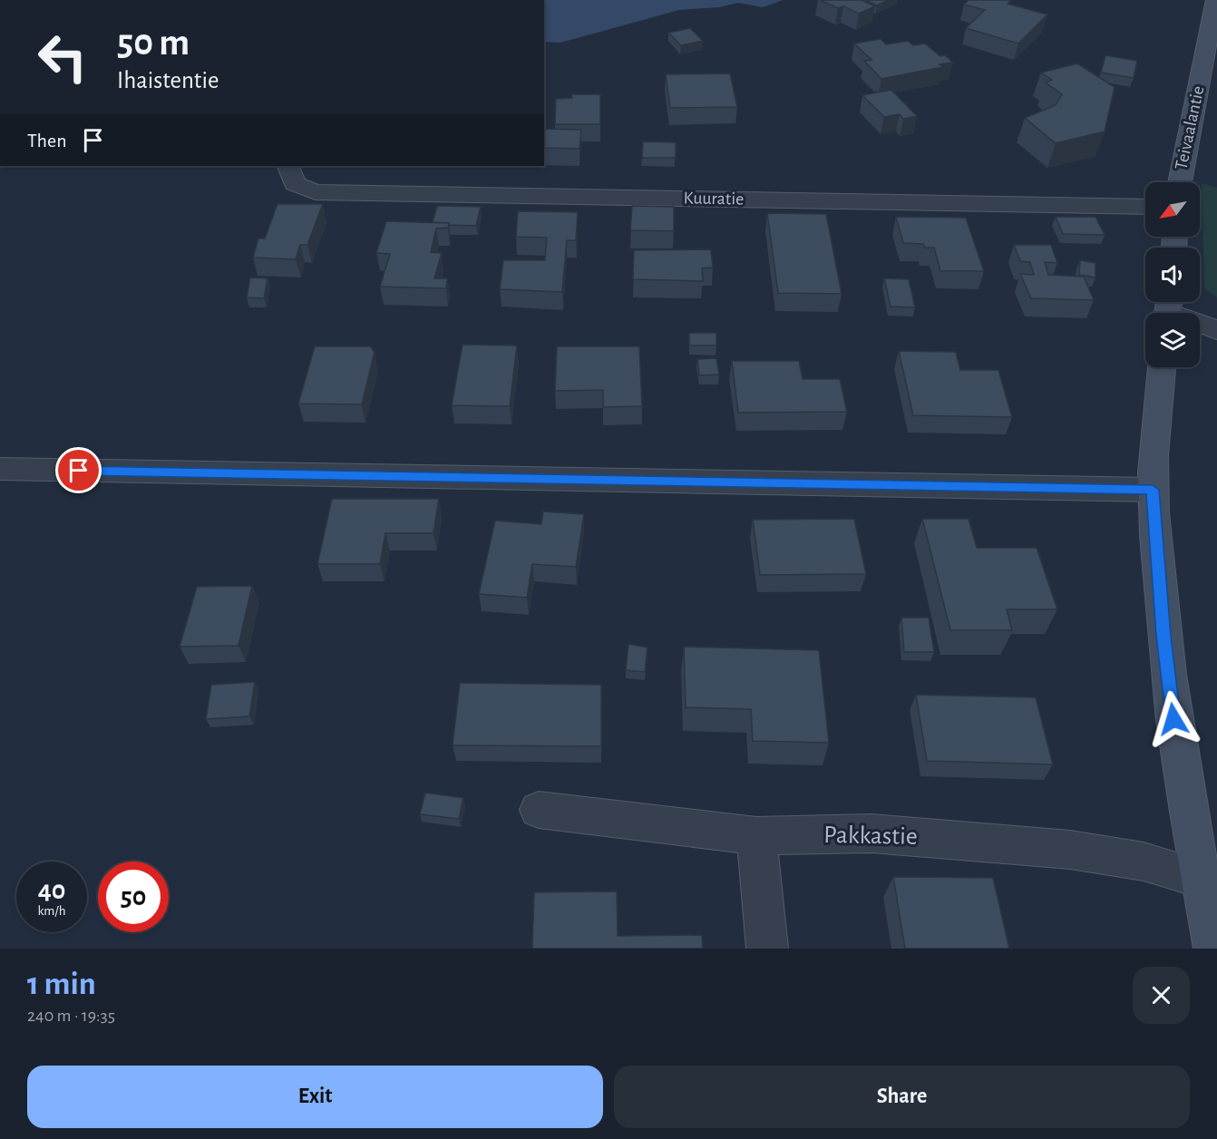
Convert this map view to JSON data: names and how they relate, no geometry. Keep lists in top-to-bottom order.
{
  "streets": {
    "main road": ["Teivaalantie"],
    "street": ["Kuuratie", "Pakkastie"]
  },
  "north": "bottom left",
  "page": {
    "turn": ["50 m", "Ihaistentie"],
    "then": "Then",
    "speed": "40 km/h",
    "limit": "50",
    "heading": ["1 min", "240 m · 19:35"],
    "buttons": ["Exit", "Share"]
  }
}
